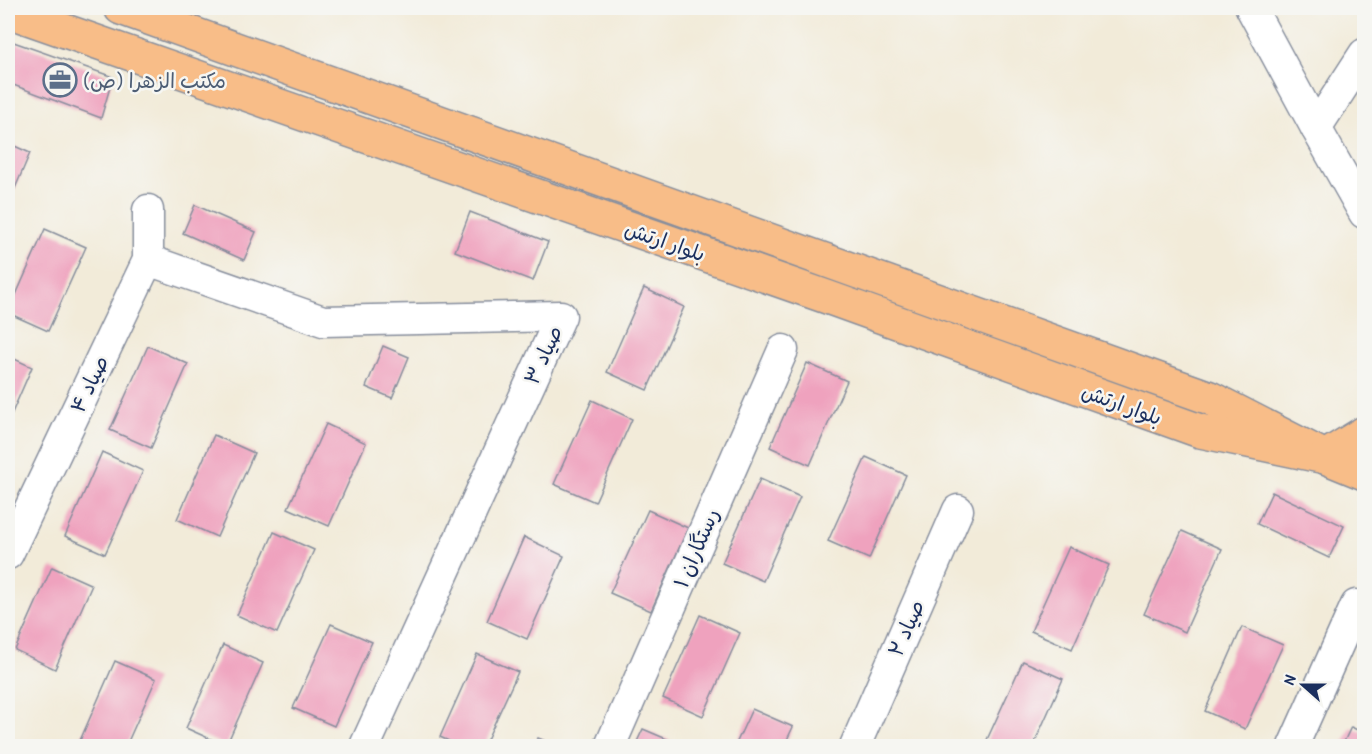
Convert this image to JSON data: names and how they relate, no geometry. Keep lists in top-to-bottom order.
{
  "streets": {
    "main road": ["بلوار ارتش"],
    "street": [
      "صیاد ۳",
      "صیاد ۴",
      "رستگاران ۱",
      "صیاد ۲"
    ]
  },
  "crossings": [
    ["صیاد ۳", "صیاد ۴"]
  ],
  "places": {
    "office": ["مکتب الزهرا (ص)"]
  },
  "north": "left"
}
